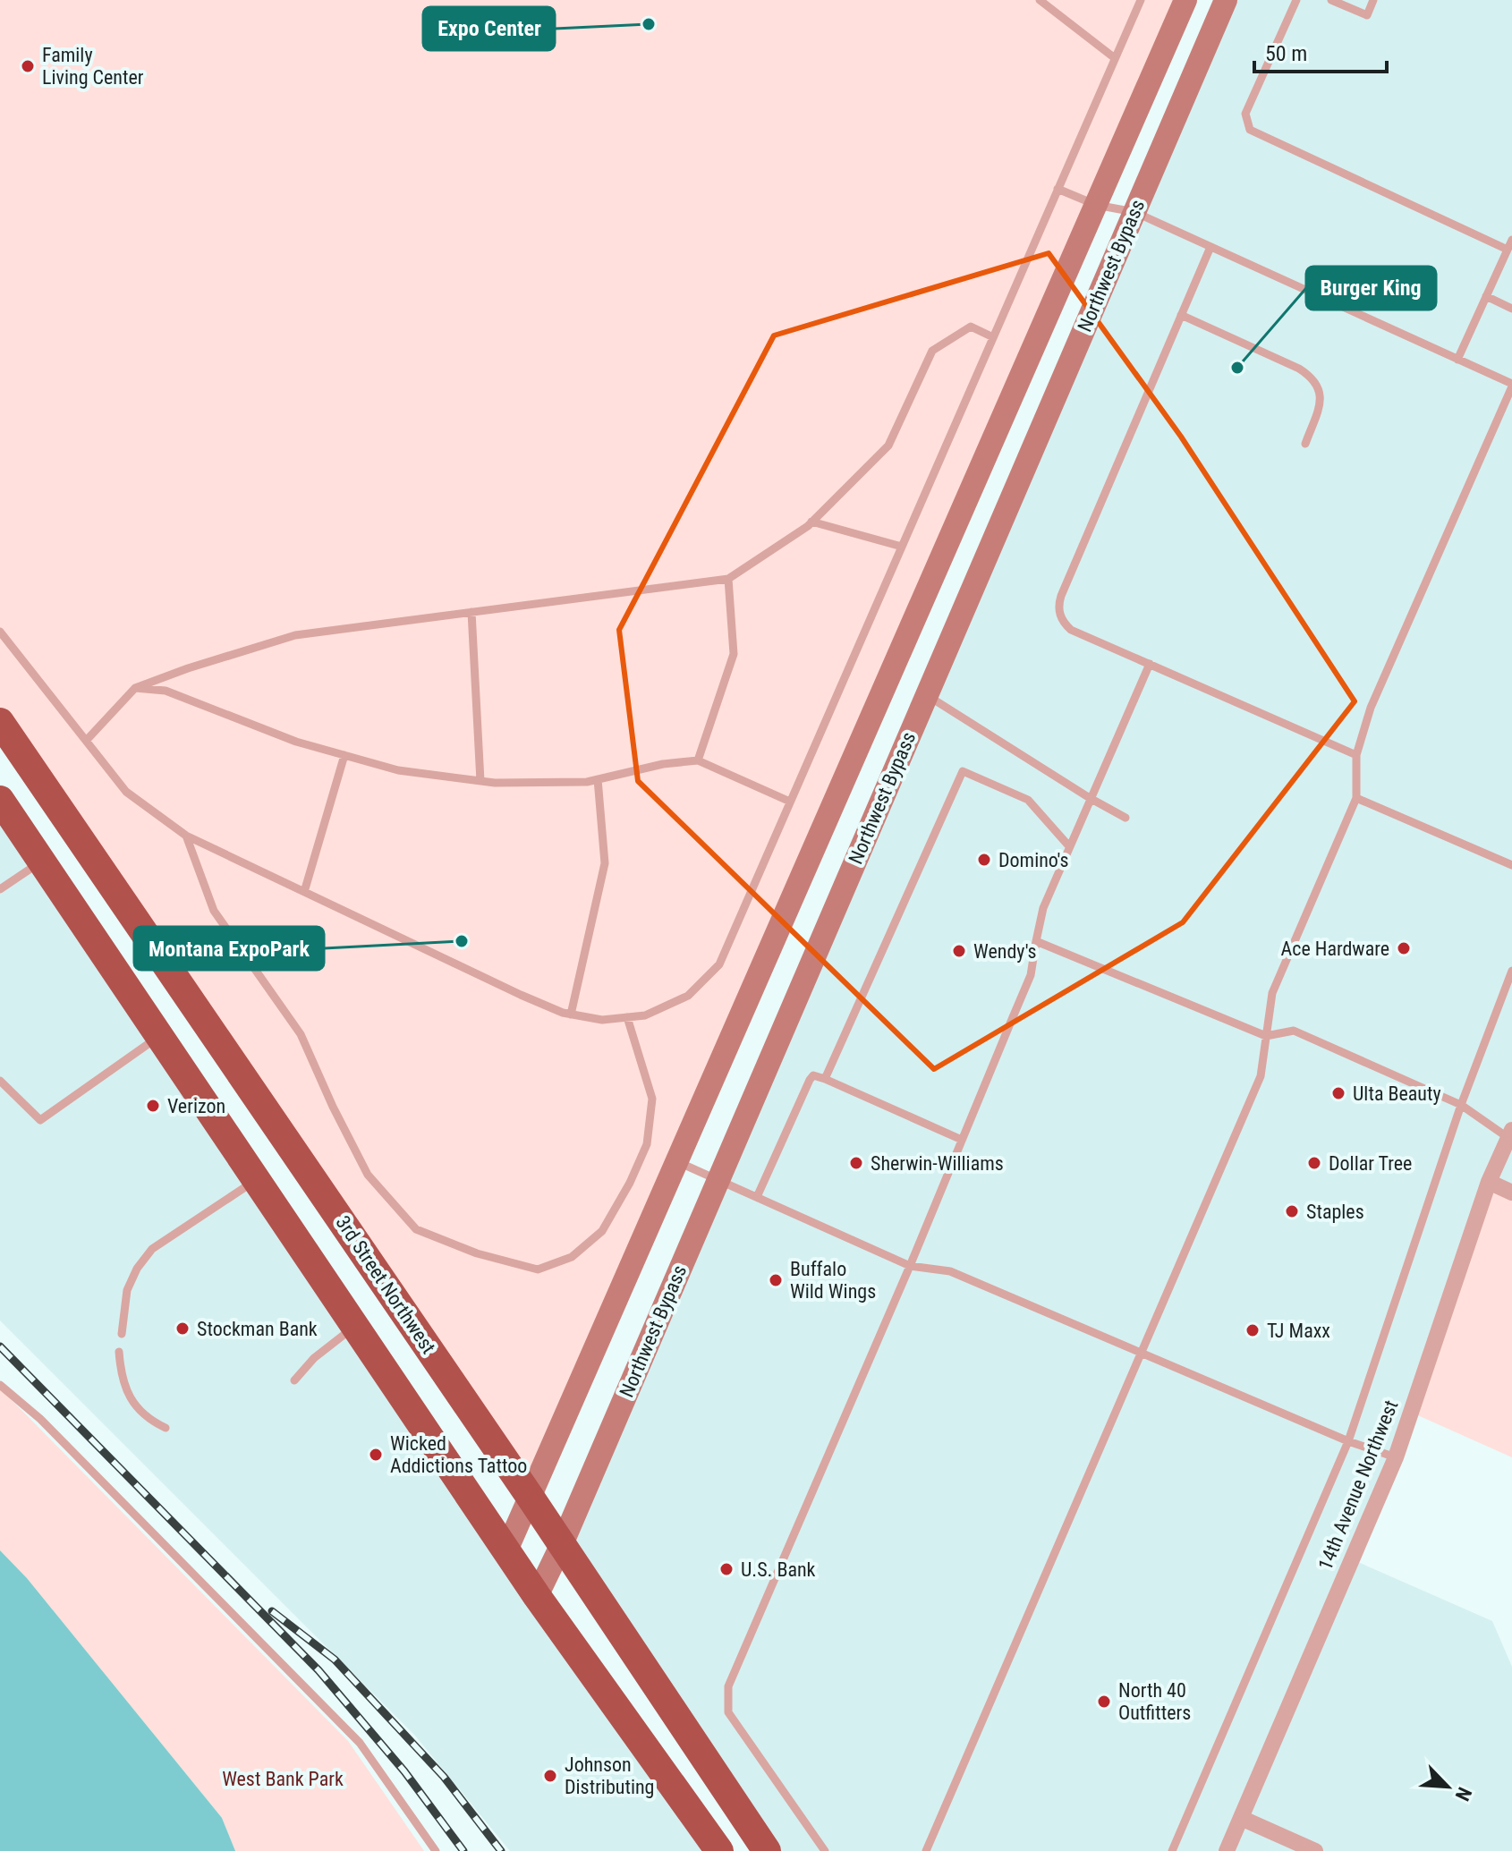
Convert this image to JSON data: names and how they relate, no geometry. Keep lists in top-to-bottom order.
{
  "streets": {
    "highway": ["3rd Street Northwest"],
    "main road": ["Northwest Bypass"],
    "street": ["14th Avenue Northwest"]
  },
  "crossings": [
    ["Northwest Bypass", "3rd Street Northwest"]
  ],
  "parks": ["West Bank Park"],
  "places": [
    "Expo Center",
    "Family Living Center",
    "Burger King",
    "Domino's",
    "Montana ExpoPark",
    "Ace Hardware",
    "Wendy's",
    "Ulta Beauty",
    "Verizon",
    "Sherwin-Williams",
    "Dollar Tree",
    "Staples",
    "Buffalo Wild Wings",
    "Stockman Bank",
    "TJ Maxx",
    "Wicked Addictions Tattoo",
    "U.S. Bank",
    "North 40 Outfitters",
    "Johnson Distributing"
  ],
  "scale_bar": "50 m",
  "north": "bottom right"
}
